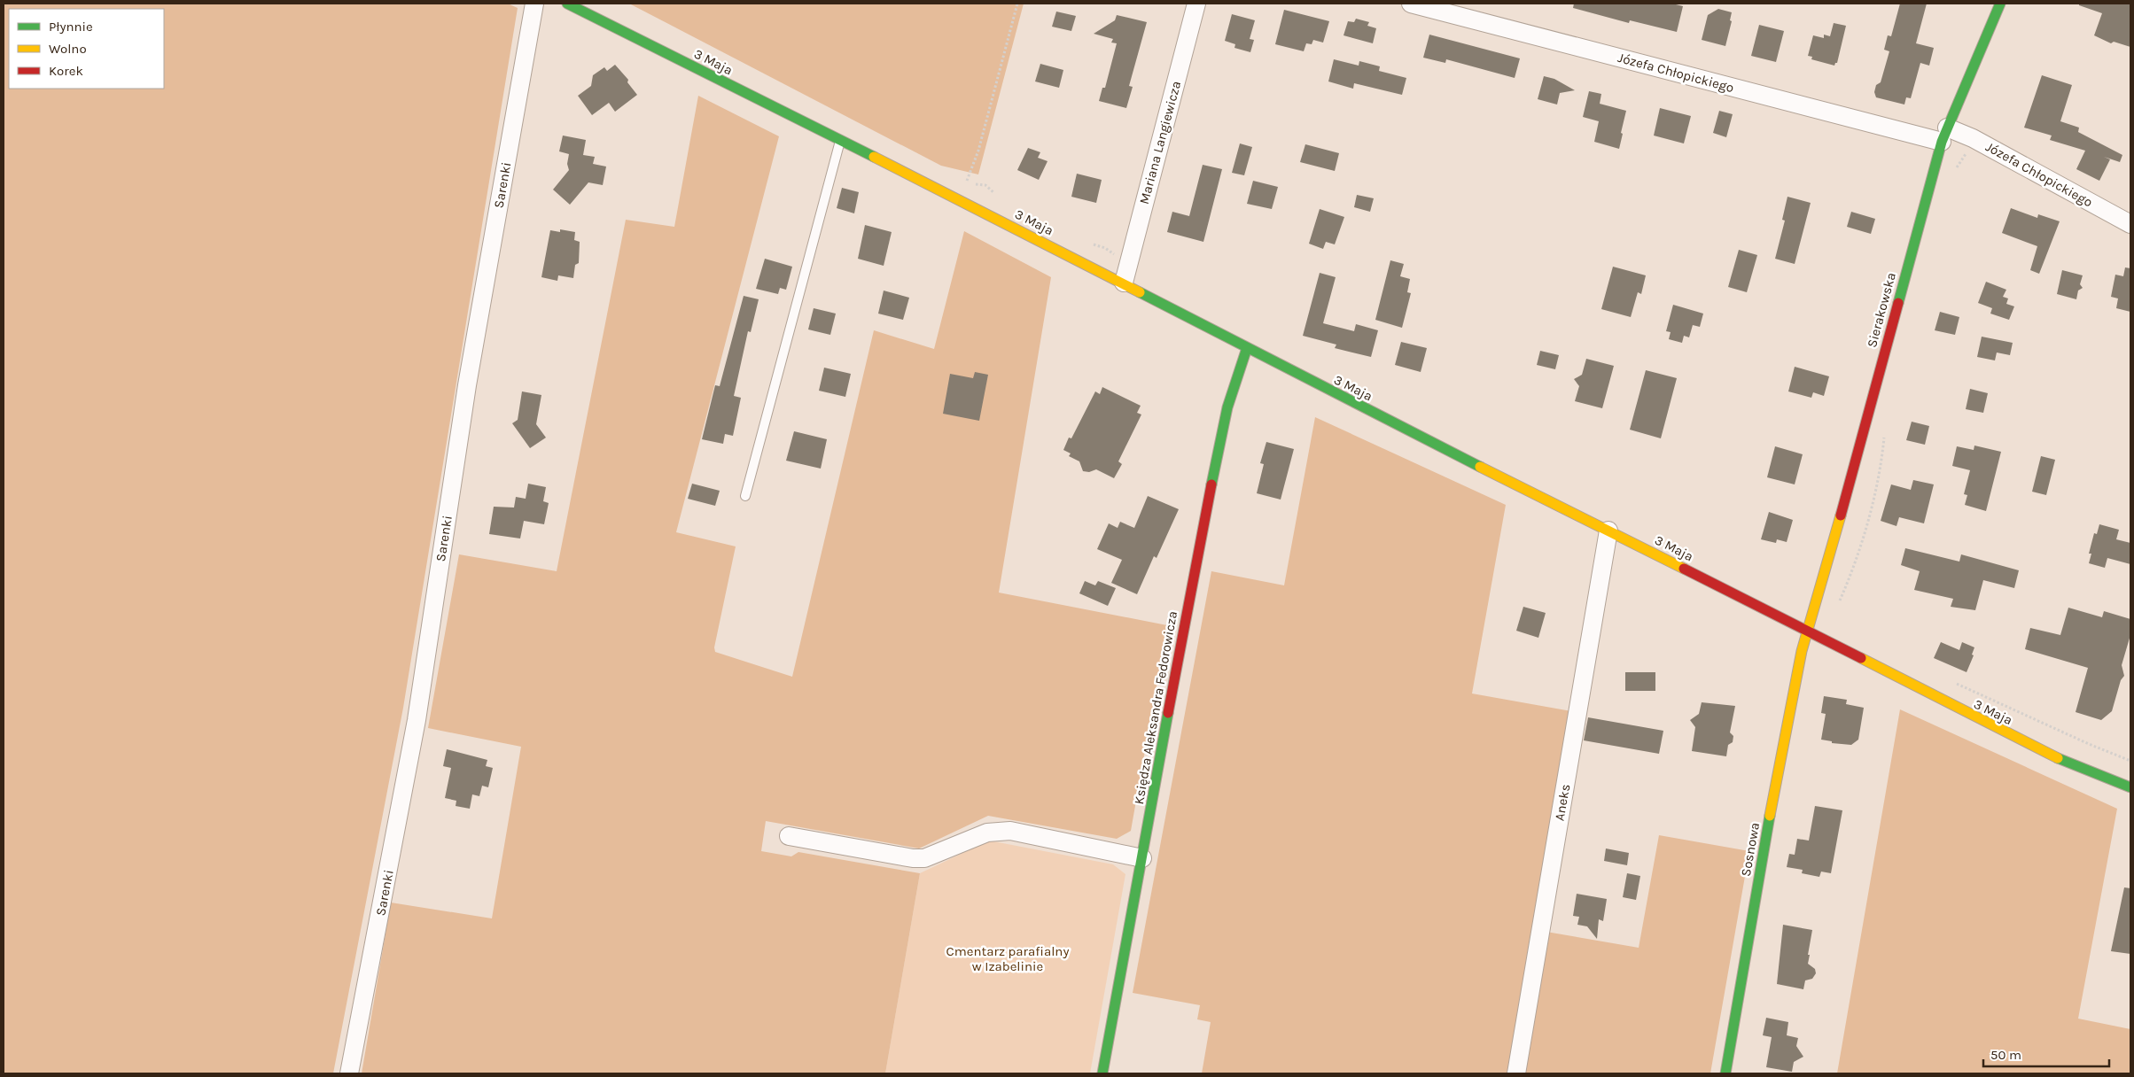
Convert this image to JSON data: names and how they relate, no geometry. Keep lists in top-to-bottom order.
{
  "streets": {
    "street": [
      "3 Maja",
      "Józefa Chłopickiego",
      "Mariana Langiewicza",
      "Sarenki",
      "Sierakowska",
      "Księdza Aleksandra Fedorowicza",
      "Aneks",
      "Sosnowa"
    ]
  },
  "crossings": [
    ["3 Maja", "Mariana Langiewicza"],
    ["3 Maja", "Sierakowska"],
    ["3 Maja", "Księdza Aleksandra Fedorowicza"],
    ["3 Maja", "Aneks"],
    ["3 Maja", "Sosnowa"],
    ["Józefa Chłopickiego", "Sierakowska"],
    ["Sierakowska", "Sosnowa"]
  ],
  "parks": ["Cmentarz parafialny w Izabelinie"],
  "legend": ["Płynnie", "Wolno", "Korek"],
  "scale_bar": "50 m"
}
